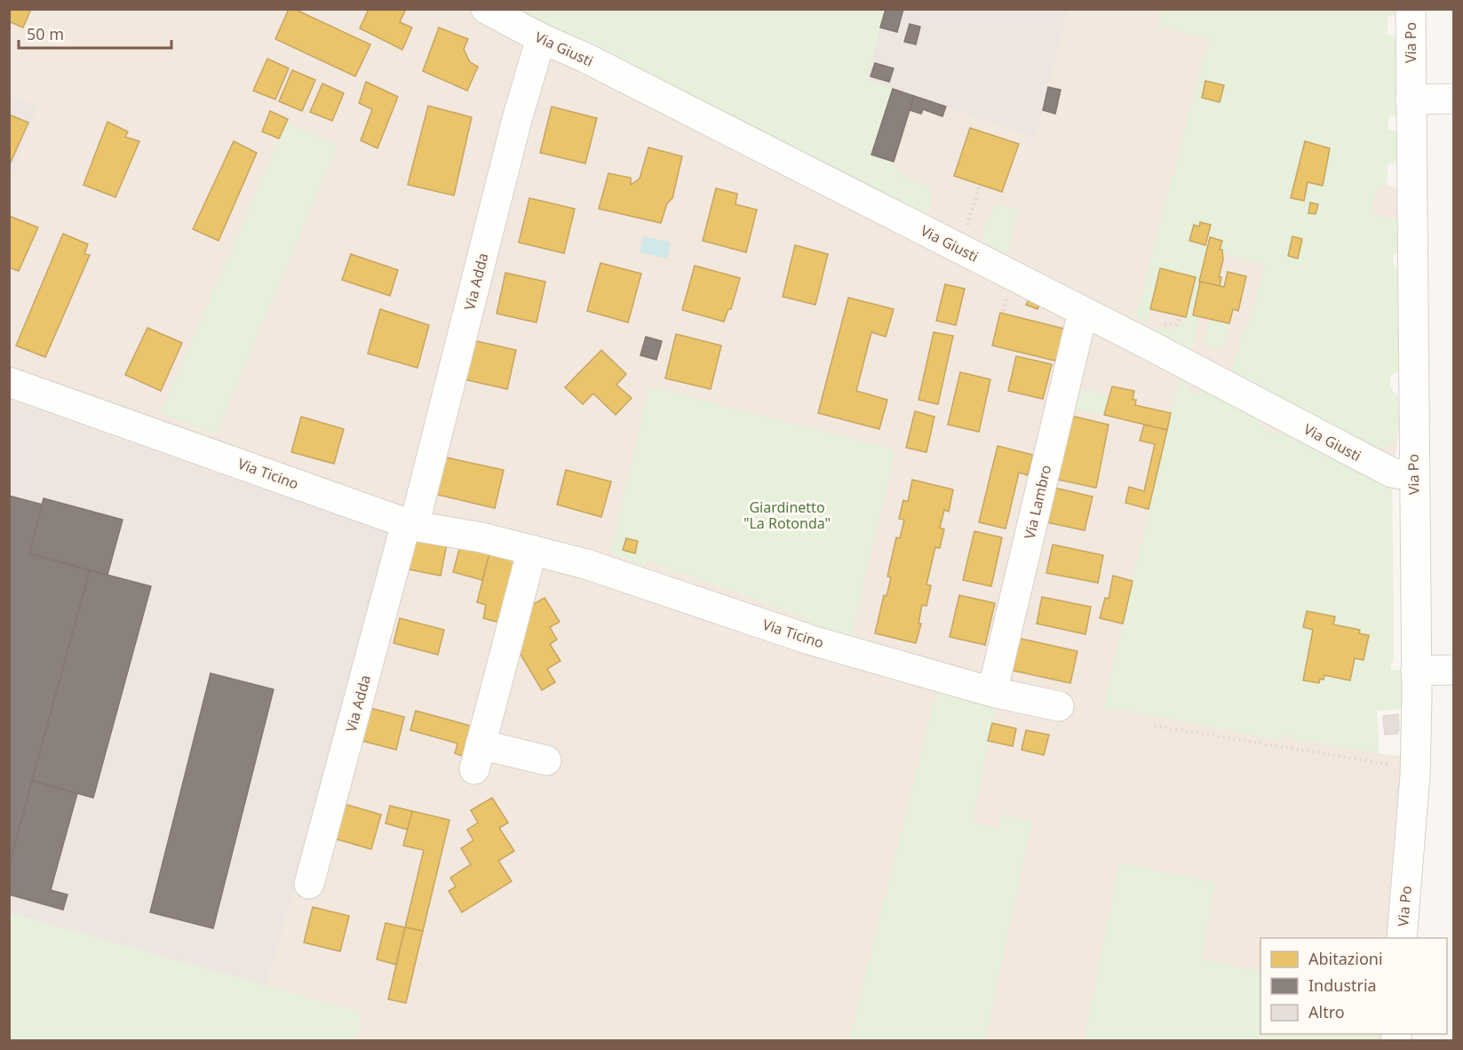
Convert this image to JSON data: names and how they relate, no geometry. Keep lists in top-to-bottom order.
{
  "streets": {
    "street": [
      "Via Po",
      "Via Giusti",
      "Via Adda",
      "Via Ticino",
      "Via Lambro"
    ]
  },
  "crossings": [
    ["Via Po", "Via Giusti"],
    ["Via Giusti", "Via Adda"],
    ["Via Giusti", "Via Lambro"],
    ["Via Adda", "Via Ticino"],
    ["Via Ticino", "Via Lambro"]
  ],
  "parks": ["Giardinetto \"La Rotonda\""],
  "legend": ["Abitazioni", "Industria", "Altro"],
  "scale_bar": "50 m"
}
